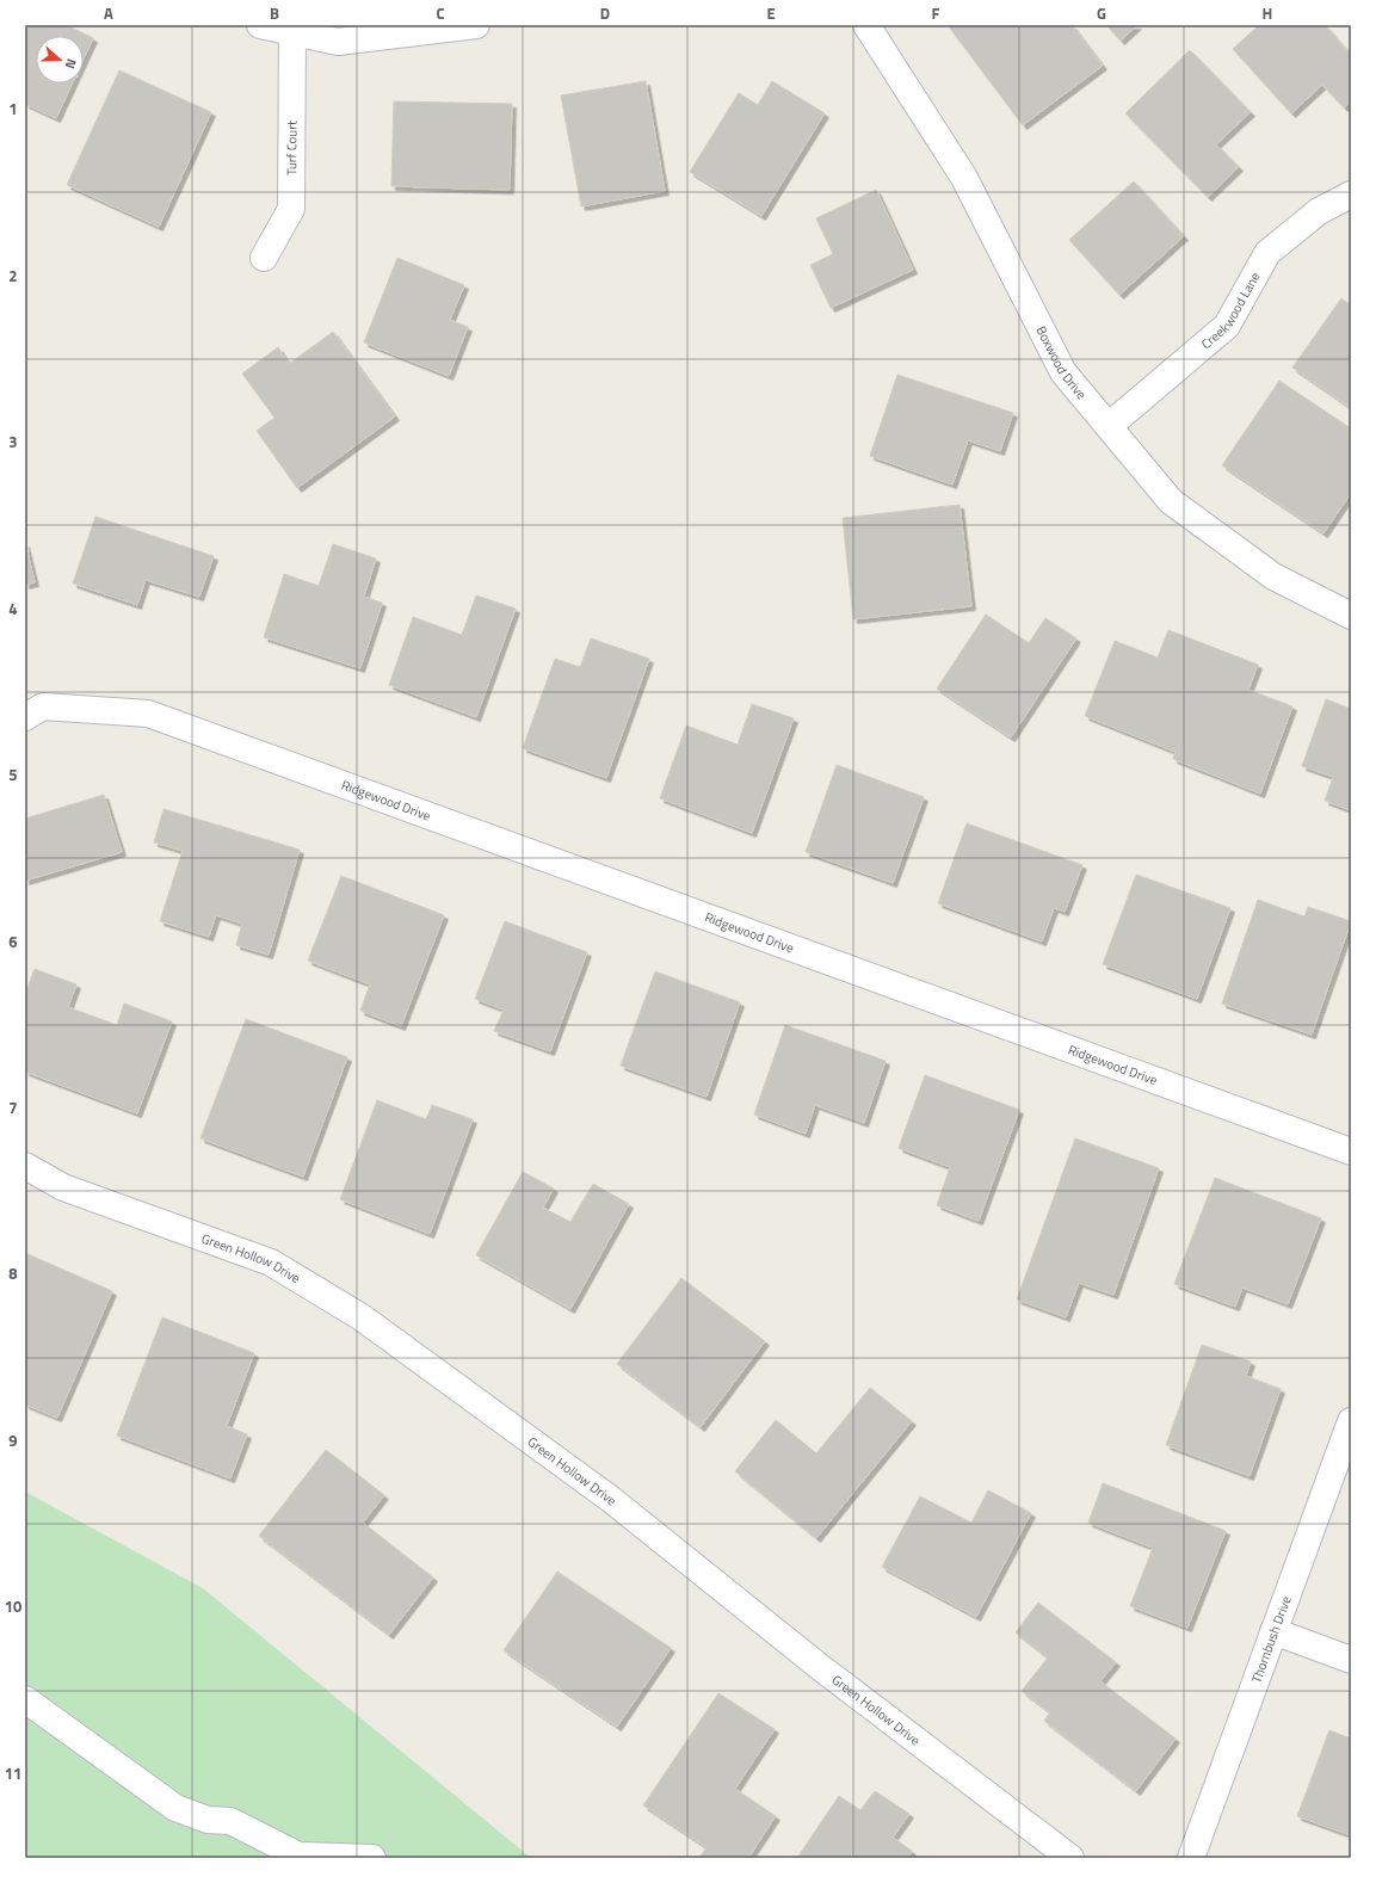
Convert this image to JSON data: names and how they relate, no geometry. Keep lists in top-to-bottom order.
{
  "streets": {
    "street": [
      "Turf Court",
      "Creekwood Lane",
      "Boxwood Drive",
      "Ridgewood Drive",
      "Green Hollow Drive",
      "Thornbush Drive"
    ]
  },
  "crossings": [
    ["Creekwood Lane", "Boxwood Drive"]
  ],
  "north": "right",
  "grid": {
    "columns": [
      "A",
      "B",
      "C",
      "D",
      "E",
      "F",
      "G",
      "H"
    ],
    "rows": [
      "1",
      "2",
      "3",
      "4",
      "5",
      "6",
      "7",
      "8",
      "9",
      "10",
      "11"
    ]
  }
}
